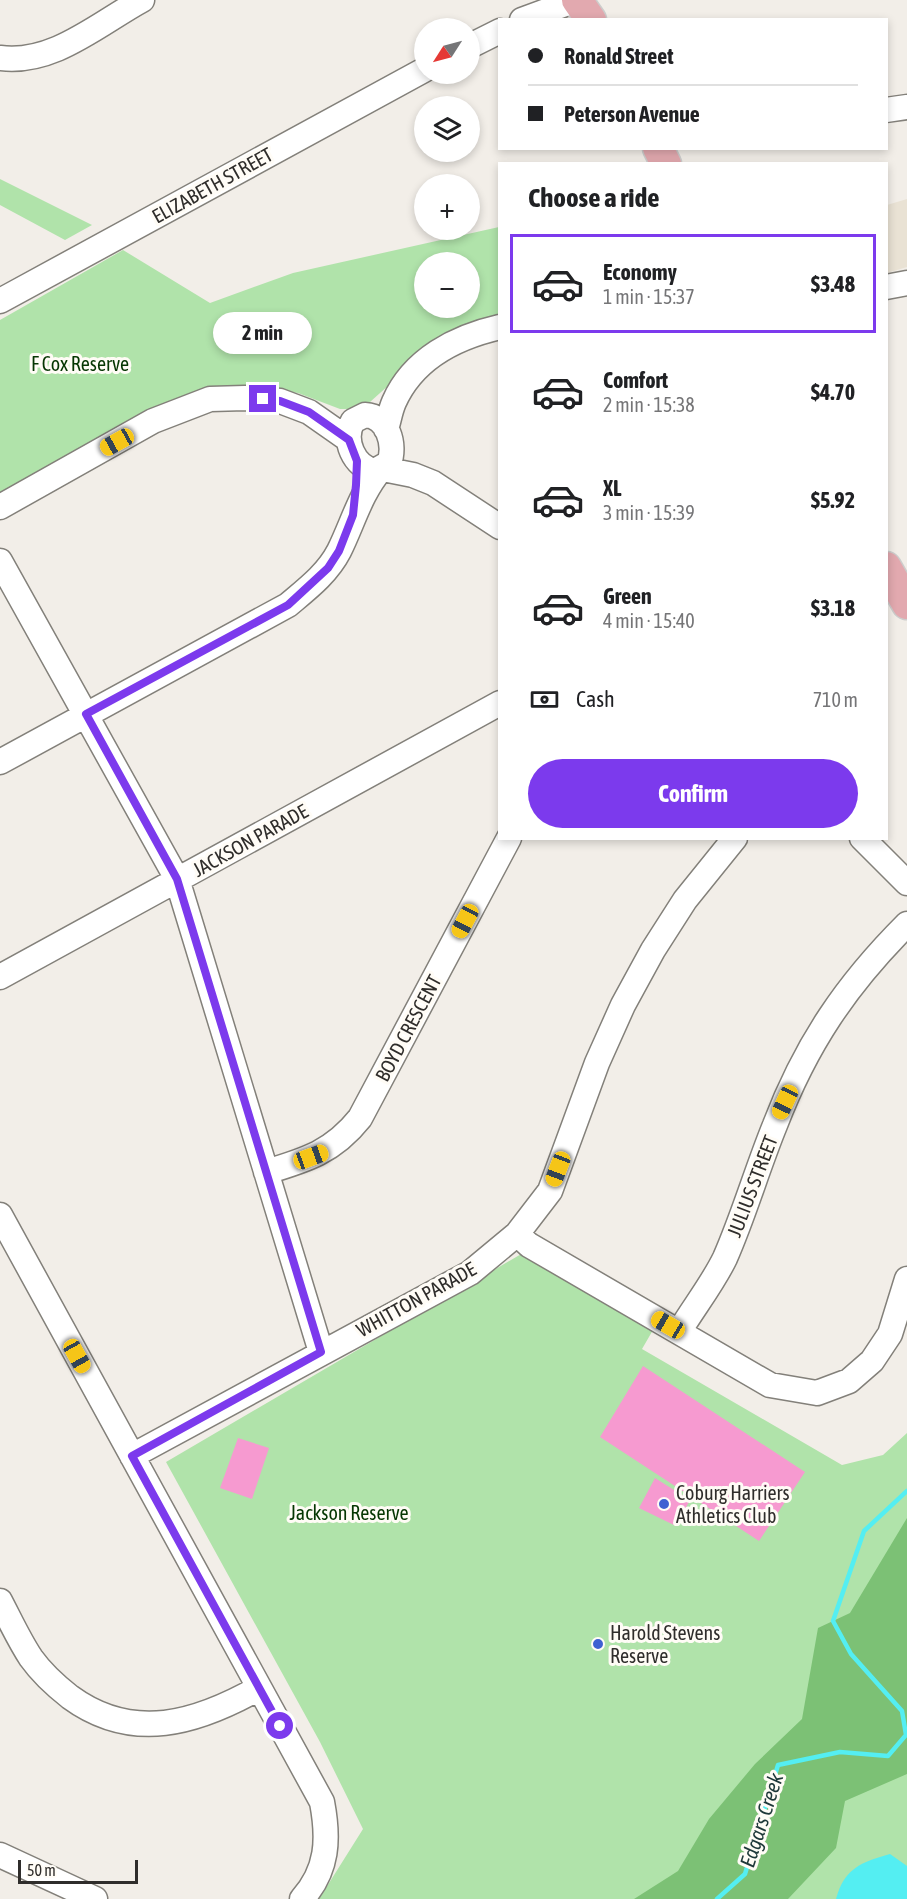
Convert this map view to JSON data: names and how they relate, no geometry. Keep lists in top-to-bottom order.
{
  "streets": {
    "street": [
      "ELIZABETH STREET",
      "JACKSON PARADE",
      "BOYD CRESCENT",
      "JULIUS STREET",
      "WHITTON PARADE"
    ]
  },
  "water": ["Edgars Creek"],
  "parks": ["F Cox Reserve", "Jackson Reserve"],
  "places": ["Coburg Harriers Athletics Club", "Harold Stevens Reserve"],
  "scale_bar": "50 m",
  "north": "bottom left",
  "page": {
    "map_buttons": ["+", "−"],
    "banner": ["Ronald Street", "Peterson Avenue"],
    "heading": "Choose a ride",
    "list": [
      {
        "name": "Economy",
        "note": "1 min · 15:37",
        "value": "$3.48"
      },
      {
        "name": "Comfort",
        "note": "2 min · 15:38",
        "value": "$4.70"
      },
      {
        "name": "XL",
        "note": "3 min · 15:39",
        "value": "$5.92"
      },
      {
        "name": "Green",
        "note": "4 min · 15:40",
        "value": "$3.18"
      }
    ],
    "bubble": "2 min",
    "pay": ["Cash", "710 m"],
    "buttons": "Confirm",
    "scale": "50 m"
  }
}
